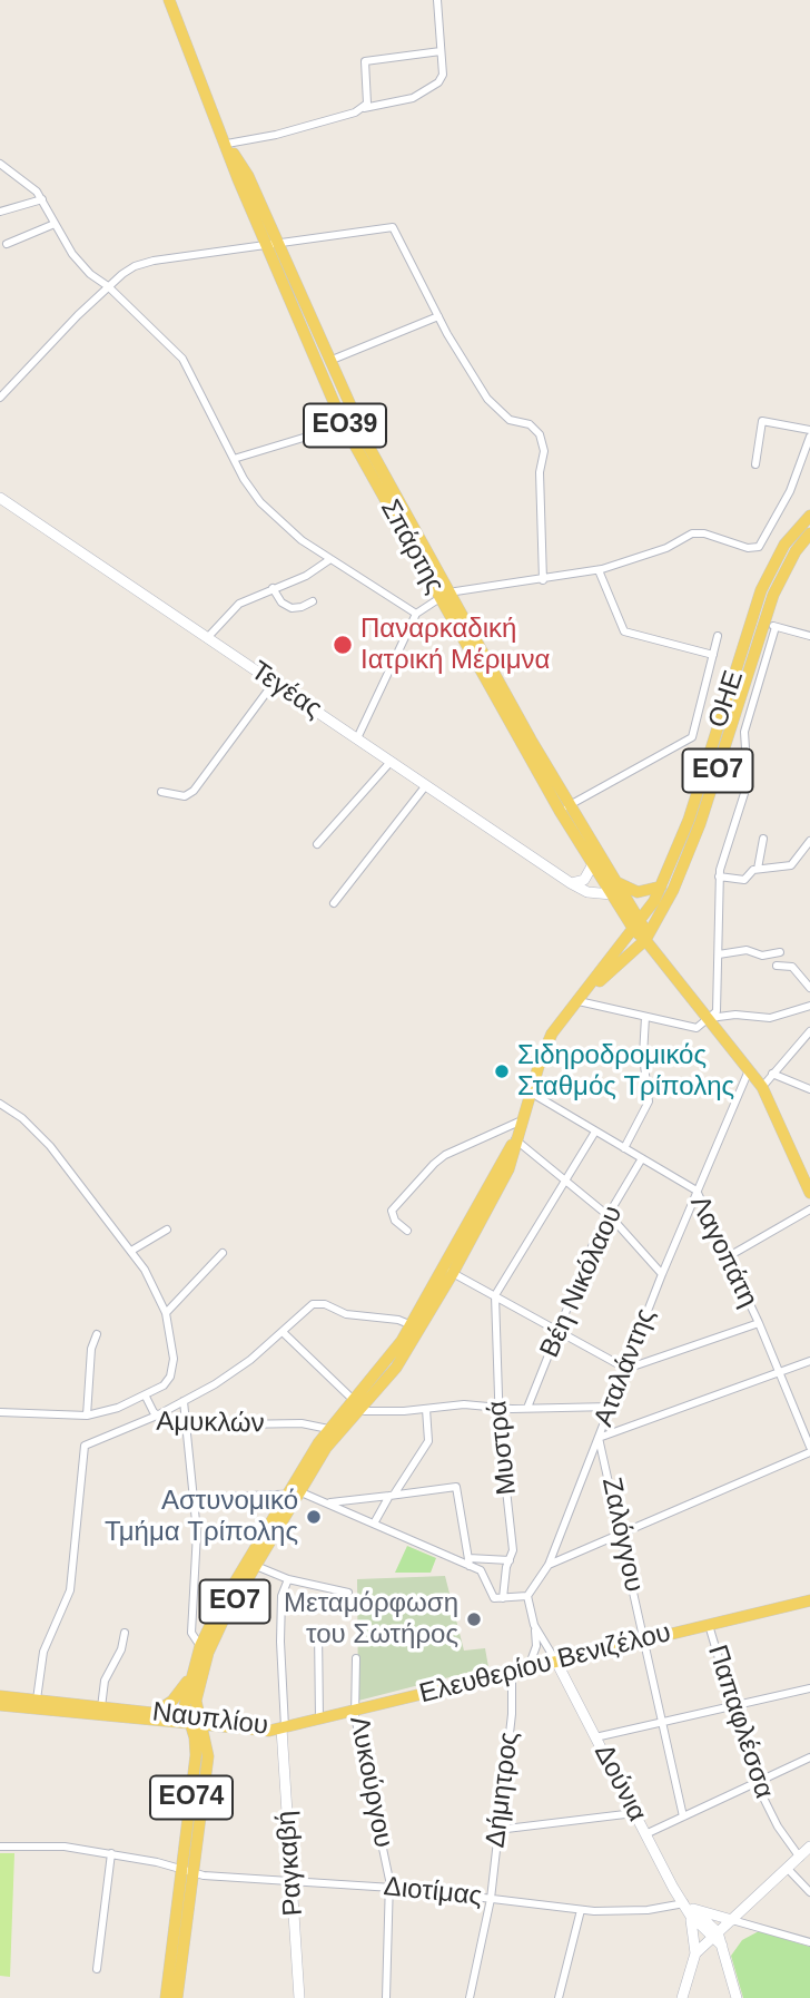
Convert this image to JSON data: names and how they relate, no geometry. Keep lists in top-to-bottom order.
{
  "streets": {
    "main road": [
      "ΕΟ39",
      "Σπάρτης",
      "ΟΗΕ",
      "ΕΟ7",
      "Ελευθερίου Βενιζέλου",
      "Ναυπλίου",
      "ΕΟ74"
    ],
    "street": [
      "Τεγέας",
      "Λαγοπάτη",
      "Βέη Νικόλαου",
      "Αταλάντης",
      "Αμυκλών",
      "Μυστρά",
      "Ζαλόγγου",
      "Παπαφλέσσα",
      "Λυκούργου",
      "Δούνια",
      "Δήμητρος",
      "Ραγκαβή",
      "Διοτίμας"
    ]
  },
  "crossings": [
    ["ΕΟ39", "Σπάρτης"],
    ["ΕΟ39", "ΟΗΕ"],
    ["ΕΟ39", "ΕΟ7"],
    ["ΕΟ39", "Αταλάντης"],
    ["Σπάρτης", "Τεγέας"],
    ["Σπάρτης", "ΟΗΕ"],
    ["Σπάρτης", "ΕΟ7"],
    ["ΟΗΕ", "ΕΟ7"],
    ["ΕΟ7", "Λαγοπάτη"],
    ["ΕΟ7", "Αμυκλών"],
    ["ΕΟ7", "Ναυπλίου"],
    ["ΕΟ7", "ΕΟ74"],
    ["Λαγοπάτη", "Βέη Νικόλαου"],
    ["Λαγοπάτη", "Αταλάντης"],
    ["Αταλάντης", "Ζαλόγγου"],
    ["Αμυκλών", "Ναυπλίου"],
    ["Ζαλόγγου", "Ελευθερίου Βενιζέλου"],
    ["Ελευθερίου Βενιζέλου", "Ναυπλίου"],
    ["Ελευθερίου Βενιζέλου", "Παπαφλέσσα"],
    ["Ελευθερίου Βενιζέλου", "Λυκούργου"],
    ["Ελευθερίου Βενιζέλου", "Δούνια"],
    ["Ελευθερίου Βενιζέλου", "Δήμητρος"],
    ["Ελευθερίου Βενιζέλου", "Ραγκαβή"],
    ["Ναυπλίου", "ΕΟ74"],
    ["Ναυπλίου", "Ραγκαβή"],
    ["Λυκούργου", "Διοτίμας"],
    ["Δούνια", "Διοτίμας"],
    ["Δήμητρος", "Διοτίμας"],
    ["ΕΟ74", "Διοτίμας"],
    ["Ραγκαβή", "Διοτίμας"]
  ],
  "places": [
    "Παναρκαδική Ιατρική Μέριμνα",
    "Σιδηροδρομικός Σταθμός Τρίπολης",
    "Αστυνομικό Τμήμα Τρίπολης",
    "Μεταμόρφωση του Σωτήρος"
  ]
}
